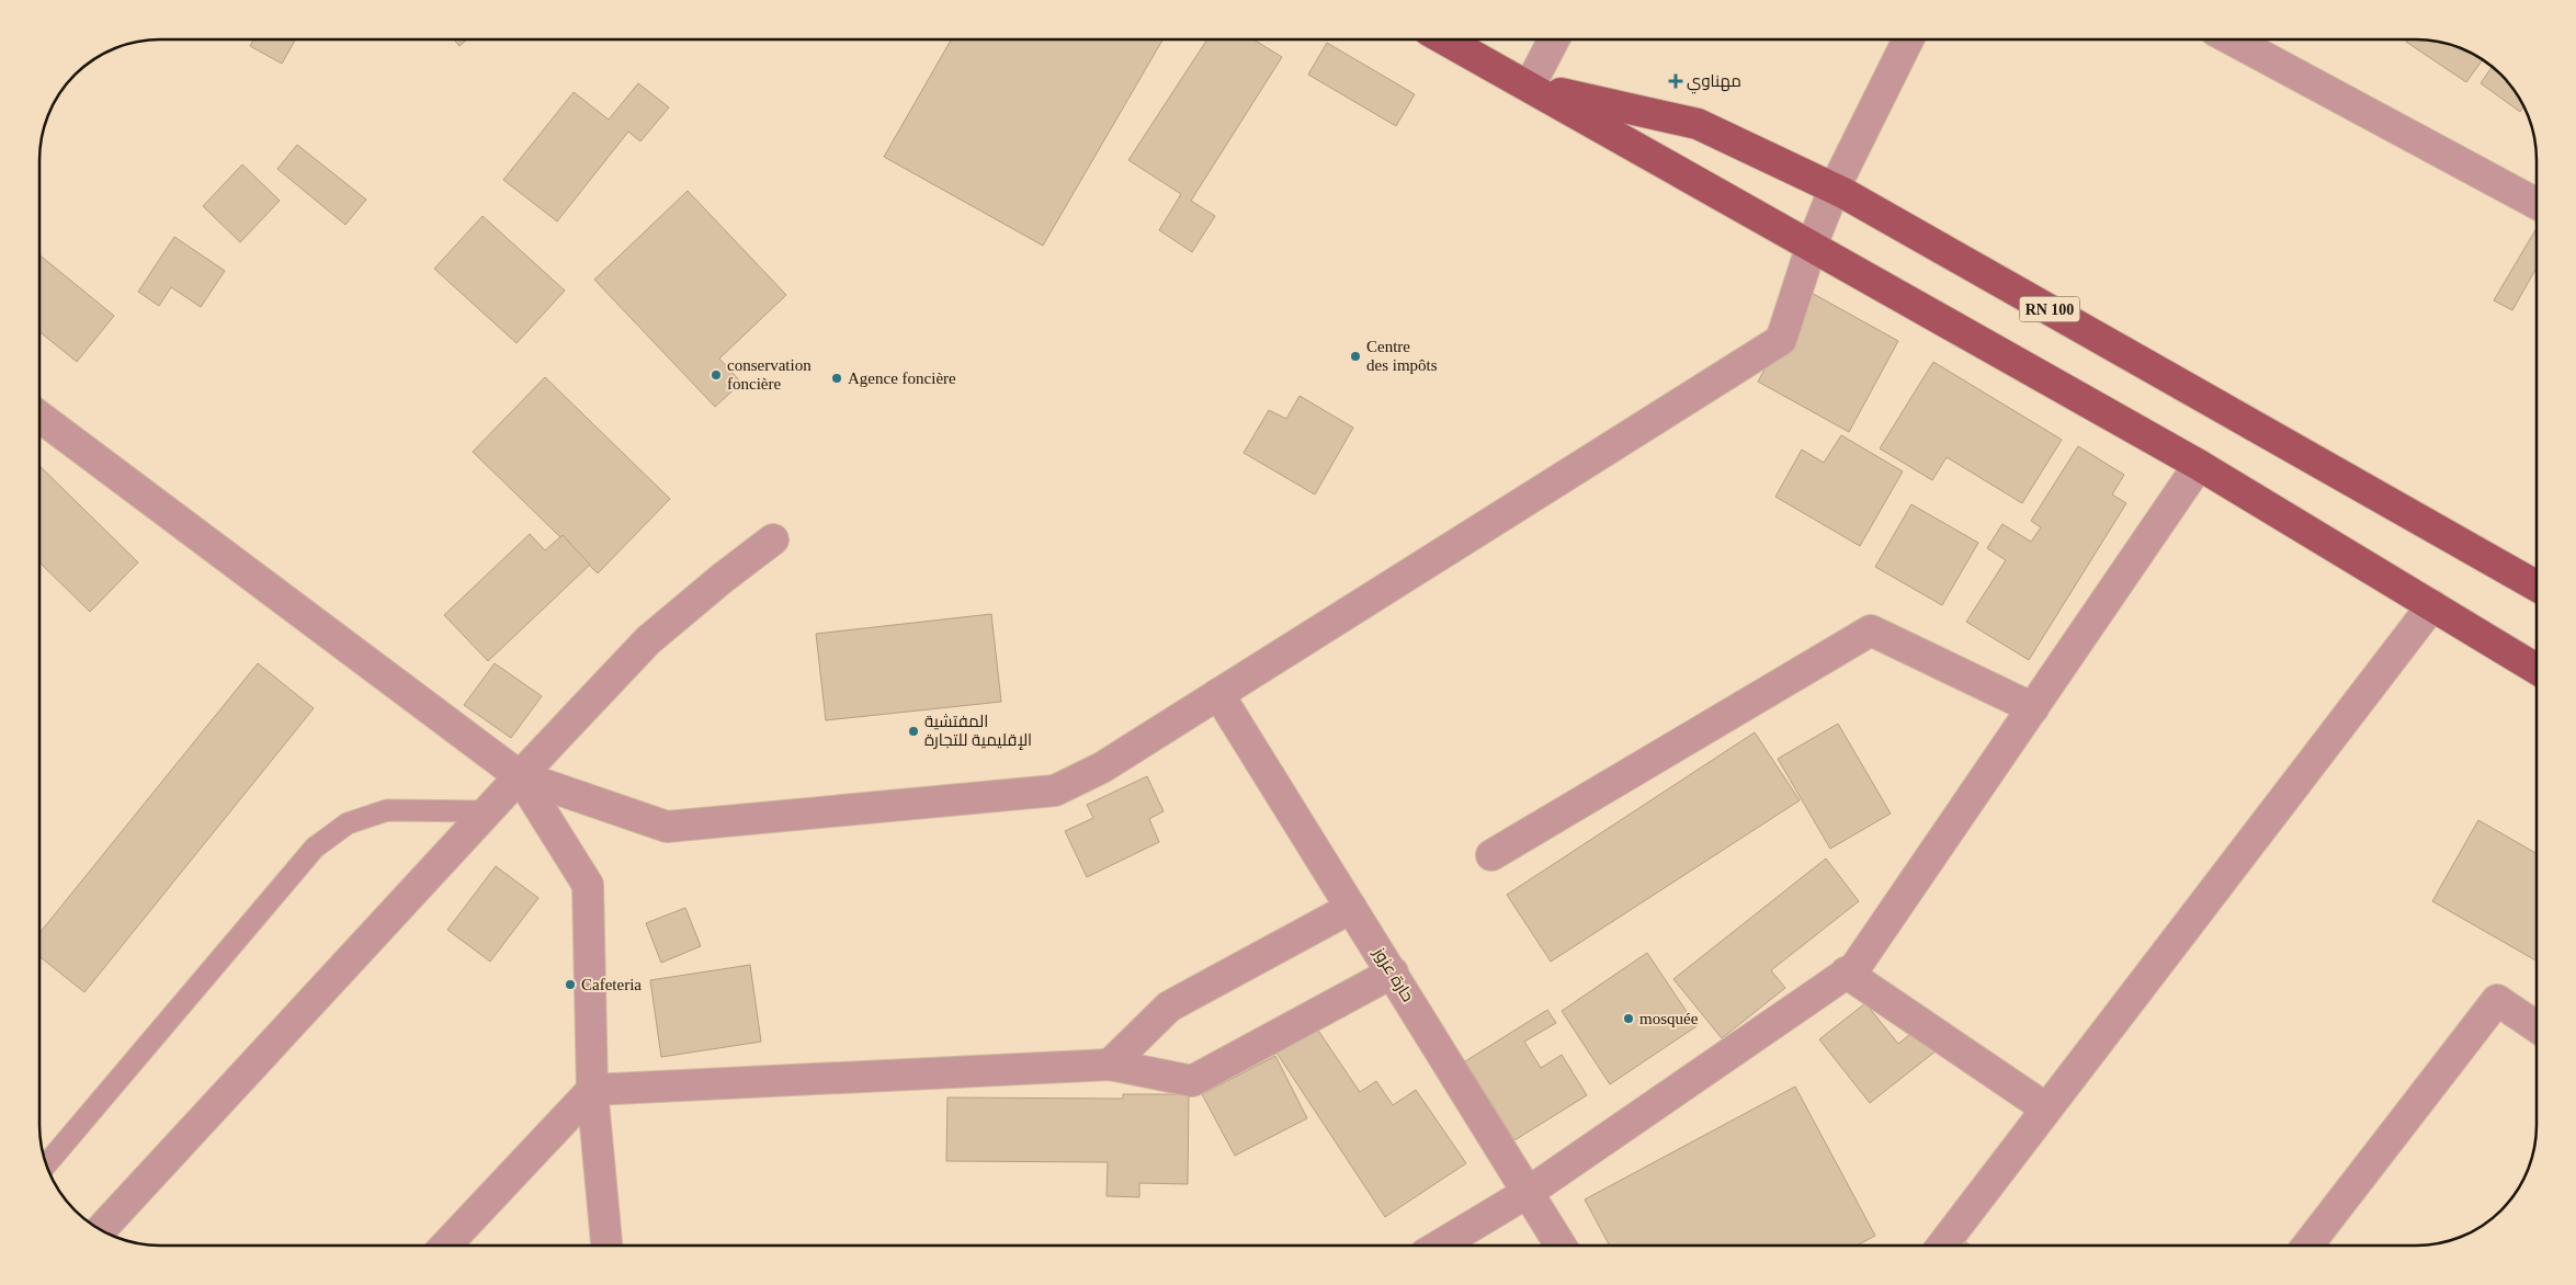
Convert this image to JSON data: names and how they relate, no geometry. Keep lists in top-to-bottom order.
{
  "streets": {
    "main road": ["RN 100"],
    "street": ["حارة عزوز"]
  },
  "places": {
    "health": ["مهناوي"],
    "other": [
      "Centre des impôts",
      "conservation foncière",
      "Agence foncière",
      "المفتشية الإقليمية للتجارة",
      "Cafeteria",
      "mosquée"
    ]
  }
}
